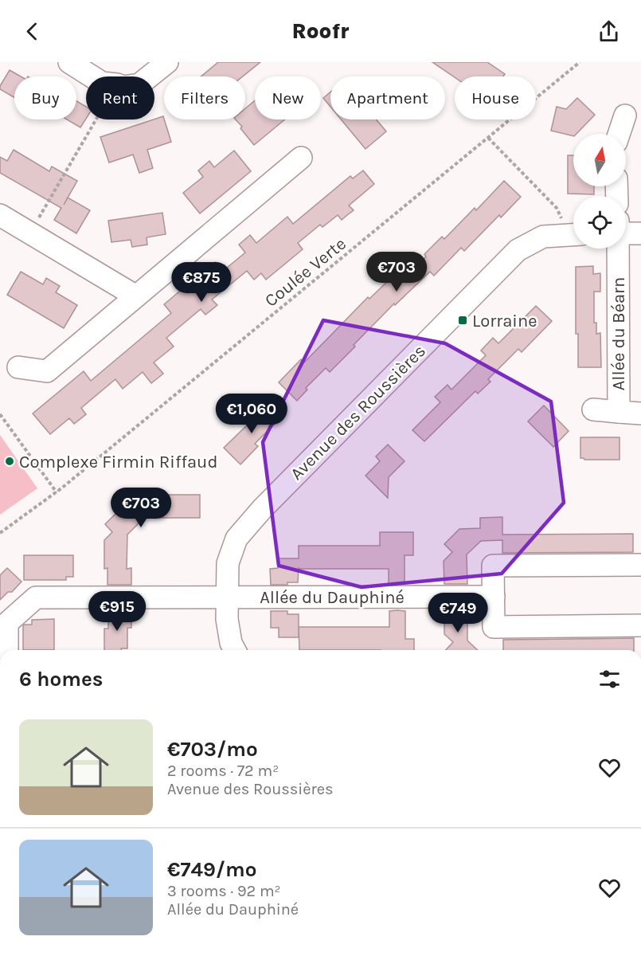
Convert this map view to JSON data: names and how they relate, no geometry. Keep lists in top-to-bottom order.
{
  "streets": {
    "street": ["Allée du Béarn", "Avenue des Roussières", "Allée du Dauphiné"],
    "path": ["Coulée Verte"]
  },
  "crossings": [
    ["Avenue des Roussières", "Allée du Dauphiné"]
  ],
  "places": {
    "transit": ["Lorraine"],
    "other": ["Complexe Firmin Riffaud"]
  },
  "north": "top",
  "page": {
    "header": "Roofr",
    "chip": [
      "Buy",
      "Rent",
      "Filters",
      "New",
      "Apartment",
      "House"
    ],
    "price": [
      "€703",
      "€875",
      "€1,060",
      "€703",
      "€915",
      "€749"
    ],
    "heading": "6 homes",
    "list": [
      {
        "name": "€703/mo",
        "note": "2 rooms · 72 m² · Avenue des Roussières"
      },
      {
        "name": "€749/mo",
        "note": "3 rooms · 92 m² · Allée du Dauphiné"
      }
    ]
  }
}
